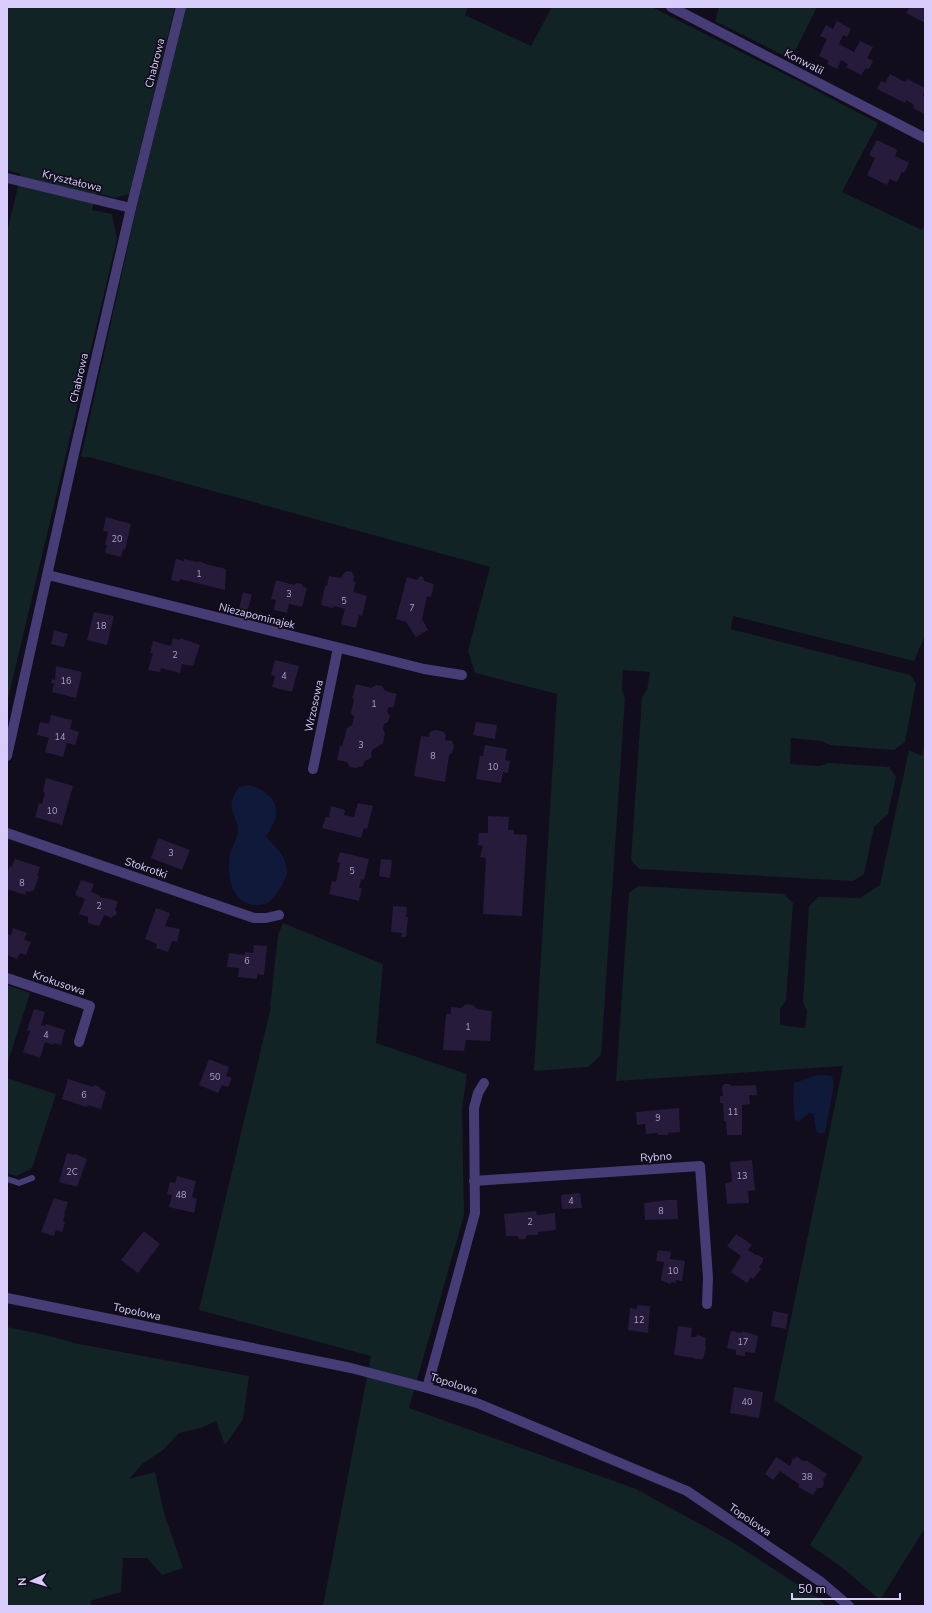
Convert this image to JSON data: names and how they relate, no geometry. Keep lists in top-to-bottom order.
{
  "streets": {
    "street": [
      "Konwalii",
      "Chabrowa",
      "Kryształowa",
      "Niezapominajek",
      "Wrzosowa",
      "Stokrotki",
      "Krokusowa",
      "Rybno",
      "Topolowa"
    ]
  },
  "crossings": [
    ["Chabrowa", "Kryształowa"],
    ["Chabrowa", "Niezapominajek"],
    ["Niezapominajek", "Wrzosowa"]
  ],
  "house_numbers": [
    "20",
    "1",
    "3",
    "5",
    "7",
    "18",
    "2",
    "4",
    "16",
    "1",
    "14",
    "3",
    "8",
    "10",
    "10",
    "3",
    "5",
    "8",
    "2",
    "6",
    "1",
    "4",
    "50",
    "6",
    "11",
    "9",
    "2C",
    "13",
    "48",
    "4",
    "8",
    "2",
    "10",
    "12",
    "17",
    "40",
    "38"
  ],
  "scale_bar": "50 m",
  "north": "left"
}
